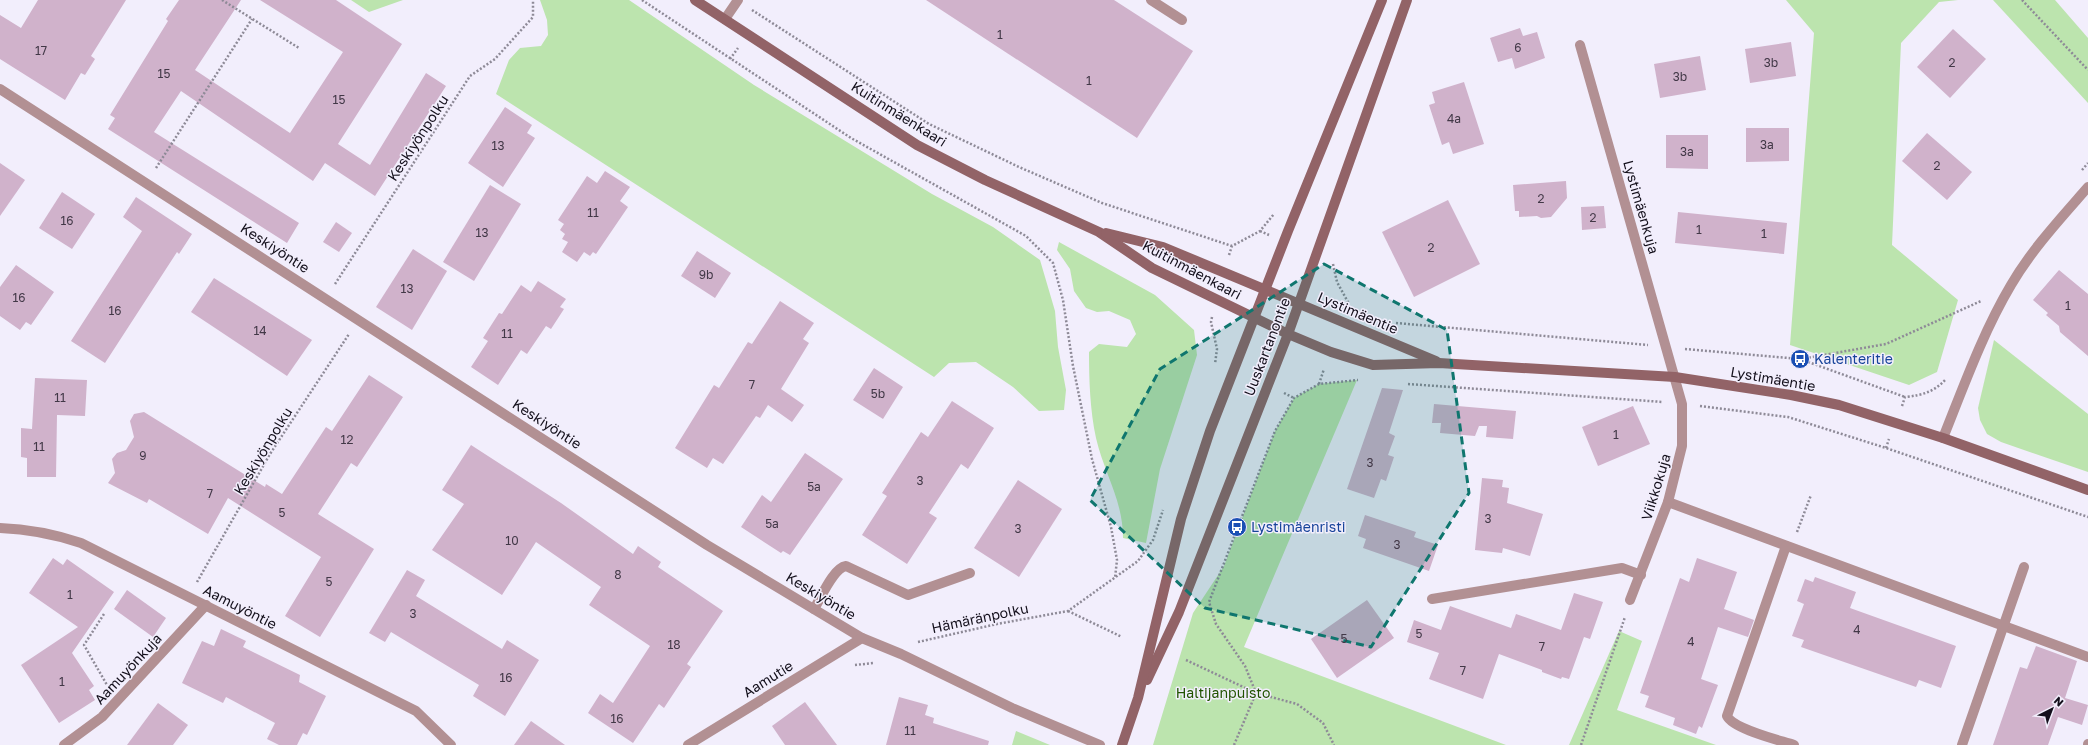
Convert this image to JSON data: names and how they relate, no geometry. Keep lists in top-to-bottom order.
{
  "streets": {
    "street": [
      "Kuitinmäenkaari",
      "Lystimäenkuja",
      "Keskiyöntie",
      "Lystimäentie",
      "Uuskartanontie",
      "Viikkokuja",
      "Aamuyöntie",
      "Aamuyönkuja",
      "Aamutie"
    ],
    "path": ["Keskiyönpolku", "Hämäränpolku"]
  },
  "crossings": [
    ["Kuitinmäenkaari", "Lystimäentie"],
    ["Kuitinmäenkaari", "Uuskartanontie"],
    ["Keskiyönpolku", "Keskiyöntie"],
    ["Keskiyönpolku", "Aamuyöntie"],
    ["Lystimäenkuja", "Lystimäentie"],
    ["Lystimäenkuja", "Viikkokuja"],
    ["Keskiyöntie", "Hämäränpolku"],
    ["Keskiyöntie", "Aamutie"],
    ["Lystimäentie", "Uuskartanontie"],
    ["Lystimäentie", "Viikkokuja"],
    ["Aamuyöntie", "Aamuyönkuja"]
  ],
  "parks": ["Haltijanpuisto"],
  "places": {
    "bus stop": ["Kalenteritie", "Lystimäenristi"]
  },
  "house_numbers": [
    "1",
    "6",
    "17",
    "3b",
    "2",
    "15",
    "3b",
    "1",
    "15",
    "4a",
    "3a",
    "13",
    "3a",
    "2",
    "2",
    "11",
    "2",
    "16",
    "1",
    "13",
    "1",
    "2",
    "9b",
    "13",
    "16",
    "1",
    "16",
    "14",
    "11",
    "7",
    "5b",
    "11",
    "1",
    "12",
    "11",
    "9",
    "3",
    "3",
    "5a",
    "7",
    "5",
    "3",
    "5a",
    "3",
    "10",
    "3",
    "8",
    "5",
    "1",
    "3",
    "4",
    "5",
    "5",
    "4",
    "18",
    "7",
    "7",
    "16",
    "1",
    "16",
    "11"
  ],
  "north": "top right"
}
